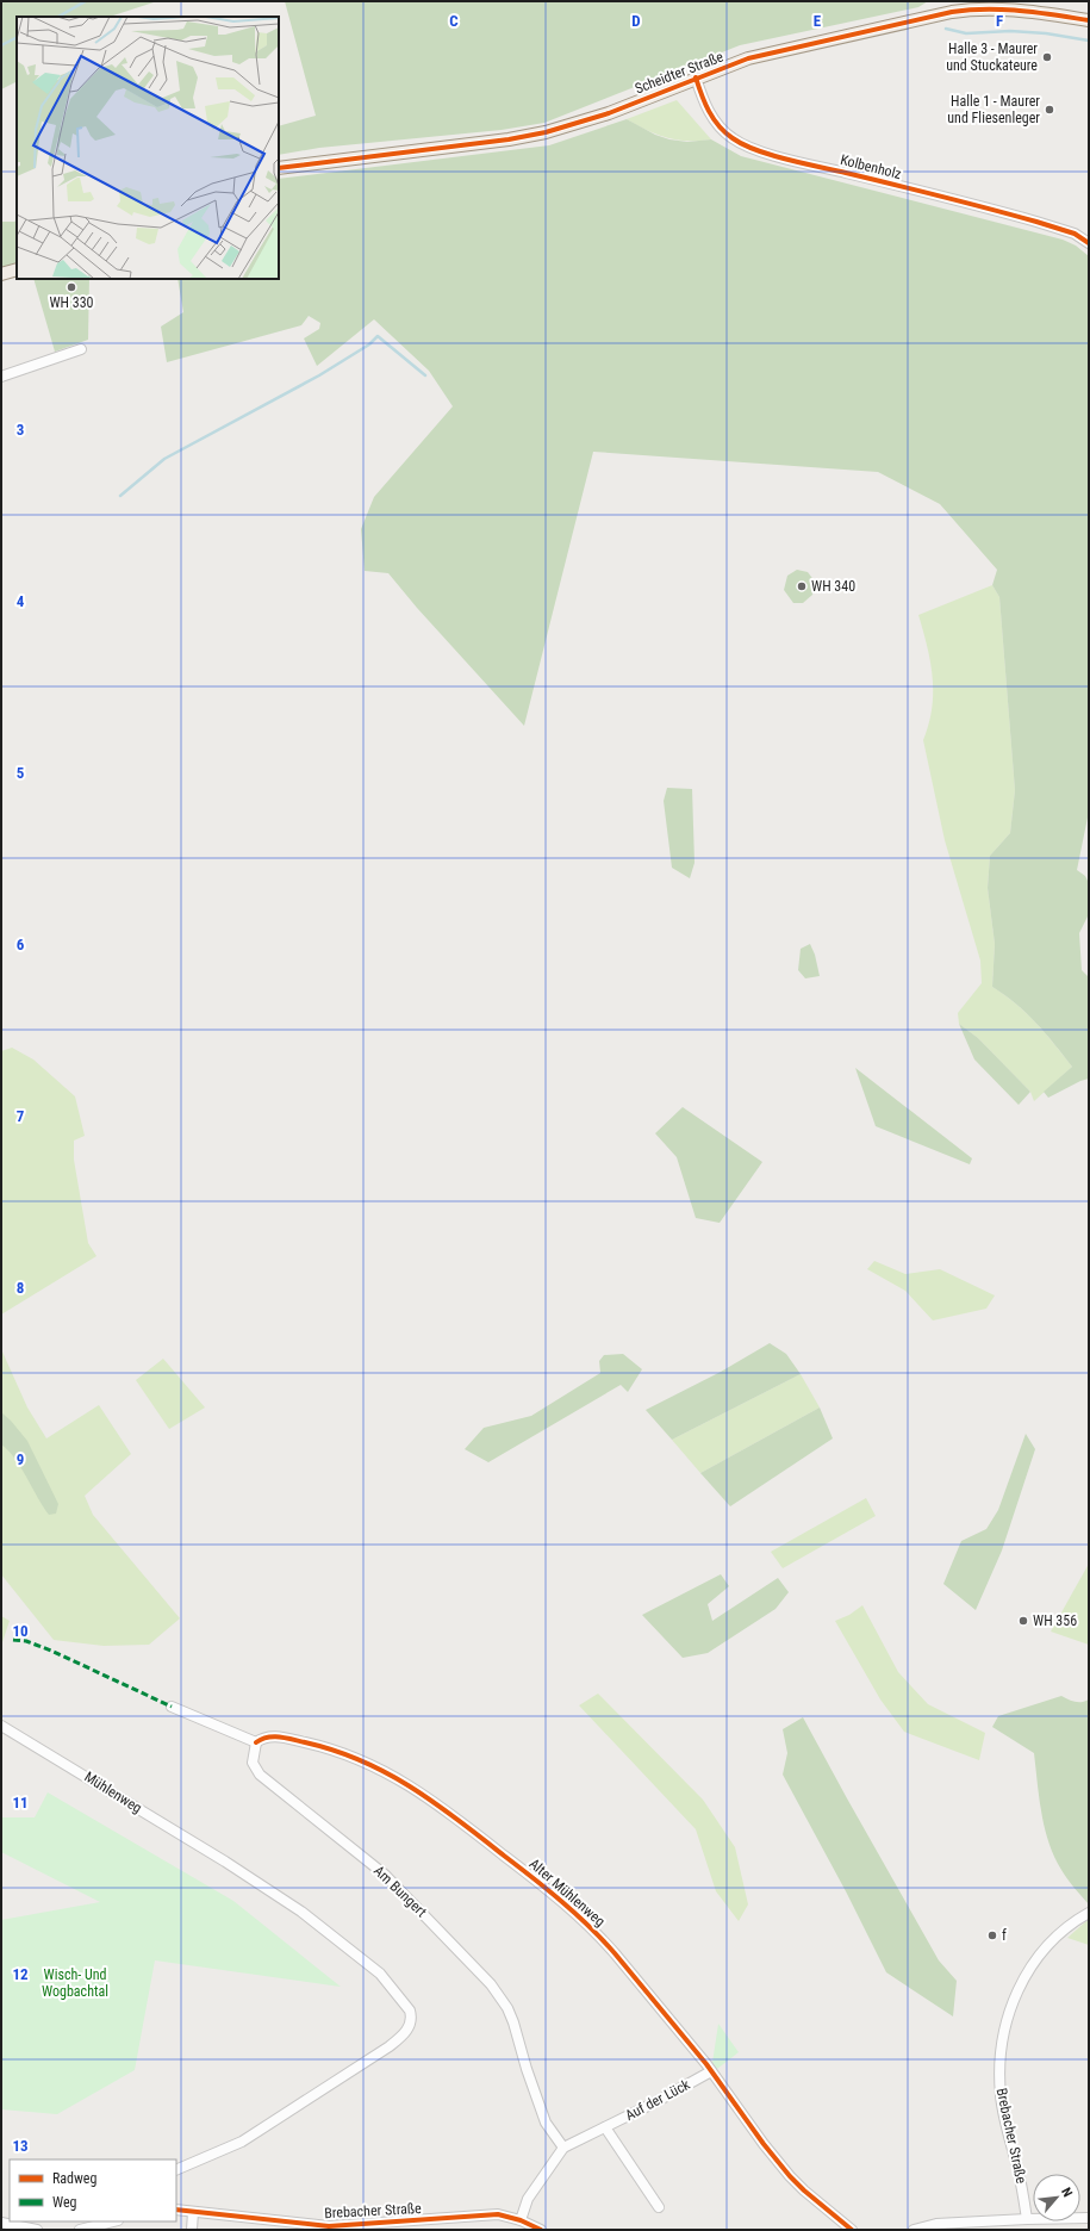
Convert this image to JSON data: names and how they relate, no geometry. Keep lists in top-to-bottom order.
{
  "streets": {
    "main road": ["Scheidter Straße"],
    "street": [
      "Kolbenholz",
      "Mühlenweg",
      "Am Bungert",
      "Alter Mühlenweg",
      "Auf der Lück",
      "Brebacher Straße"
    ]
  },
  "crossings": [
    ["Scheidter Straße", "Kolbenholz"],
    ["Am Bungert", "Alter Mühlenweg"],
    ["Am Bungert", "Auf der Lück"],
    ["Alter Mühlenweg", "Auf der Lück"],
    ["Auf der Lück", "Brebacher Straße"]
  ],
  "parks": ["Wisch- Und Wogbachtal"],
  "places": [
    "Halle 3 - Maurer und Stuckateure",
    "Halle 1 - Maurer und Fliesenleger",
    "WH 330",
    "WH 340",
    "WH 356",
    "f"
  ],
  "legend": ["Radweg", "Weg"],
  "north": "top right",
  "grid": {
    "columns": [
      "C",
      "D",
      "E",
      "F"
    ],
    "rows": [
      "3",
      "4",
      "5",
      "6",
      "7",
      "8",
      "9",
      "10",
      "11",
      "12",
      "13"
    ]
  }
}
